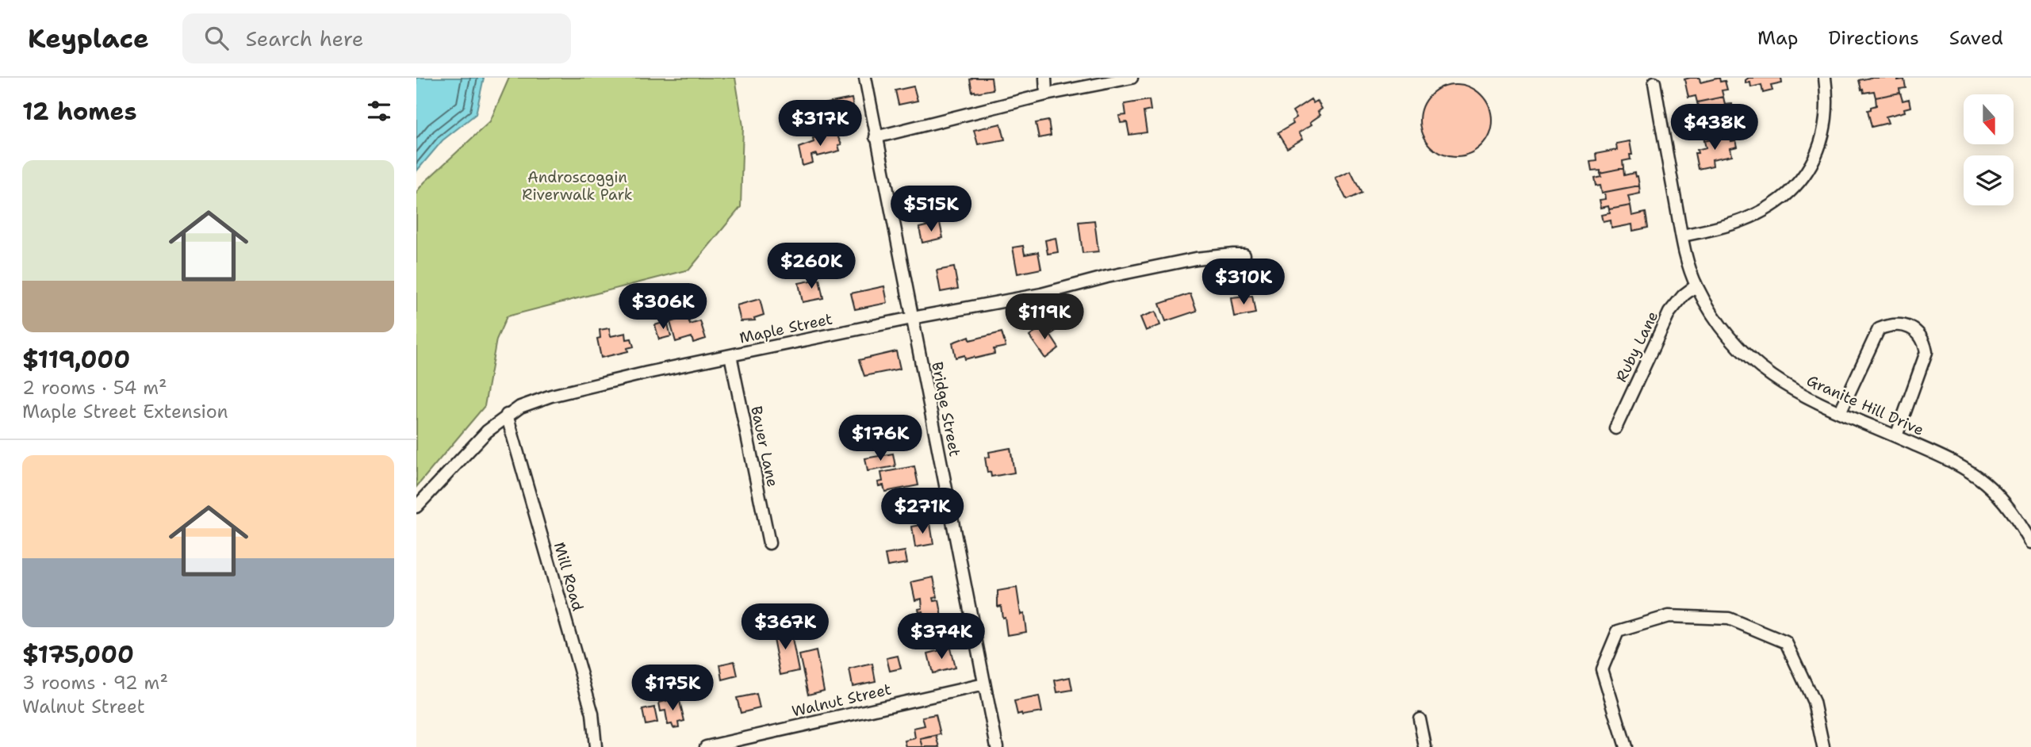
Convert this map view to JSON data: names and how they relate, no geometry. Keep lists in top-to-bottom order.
{
  "streets": {
    "street": [
      "Maple Street",
      "Ruby Lane",
      "Granite Hill Drive",
      "Bridge Street",
      "Bauer Lane",
      "Mill Road",
      "Walnut Street"
    ]
  },
  "crossings": [
    ["Maple Street", "Bridge Street"],
    ["Maple Street", "Bauer Lane"],
    ["Maple Street", "Mill Road"],
    ["Ruby Lane", "Granite Hill Drive"],
    ["Bridge Street", "Walnut Street"]
  ],
  "parks": ["Androscoggin Riverwalk Park"],
  "north": "bottom",
  "page": {
    "header": "Keyplace",
    "search": "Search here",
    "nav": ["Map", "Directions", "Saved"],
    "heading": "12 homes",
    "price": [
      "$317K",
      "$438K",
      "$515K",
      "$260K",
      "$310K",
      "$306K",
      "$119K",
      "$176K",
      "$271K",
      "$367K",
      "$374K",
      "$175K"
    ],
    "list": [
      {
        "name": "$119,000",
        "note": "2 rooms · 54 m² · Maple Street Extension"
      },
      {
        "name": "$175,000",
        "note": "3 rooms · 92 m² · Walnut Street"
      }
    ]
  }
}
